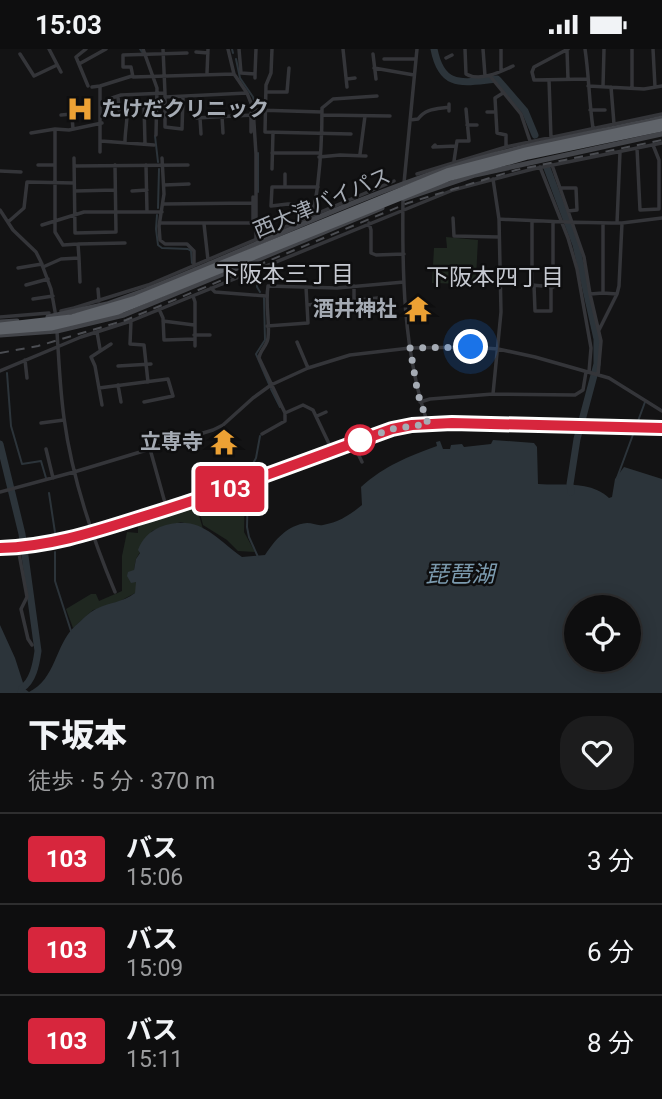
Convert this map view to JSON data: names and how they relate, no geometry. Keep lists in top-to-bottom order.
{
  "streets": {
    "highway": ["西大津バイパス"]
  },
  "districts": ["下阪本三丁目", "下阪本四丁目"],
  "water": ["琵琶湖"],
  "places": {
    "hospital": ["たけだクリニック"],
    "temple": ["酒井神社", "立専寺"]
  },
  "lines": ["bus line 103"],
  "page": {
    "status": "15:03",
    "on_map": "103",
    "heading": ["下坂本", "徒歩 · 5 分 · 370 m"],
    "list": [
      {
        "mark": "103",
        "name": "バス",
        "note": "15:06",
        "value": "3 分"
      },
      {
        "mark": "103",
        "name": "バス",
        "note": "15:09",
        "value": "6 分"
      },
      {
        "mark": "103",
        "name": "バス",
        "note": "15:11",
        "value": "8 分"
      }
    ]
  }
}
